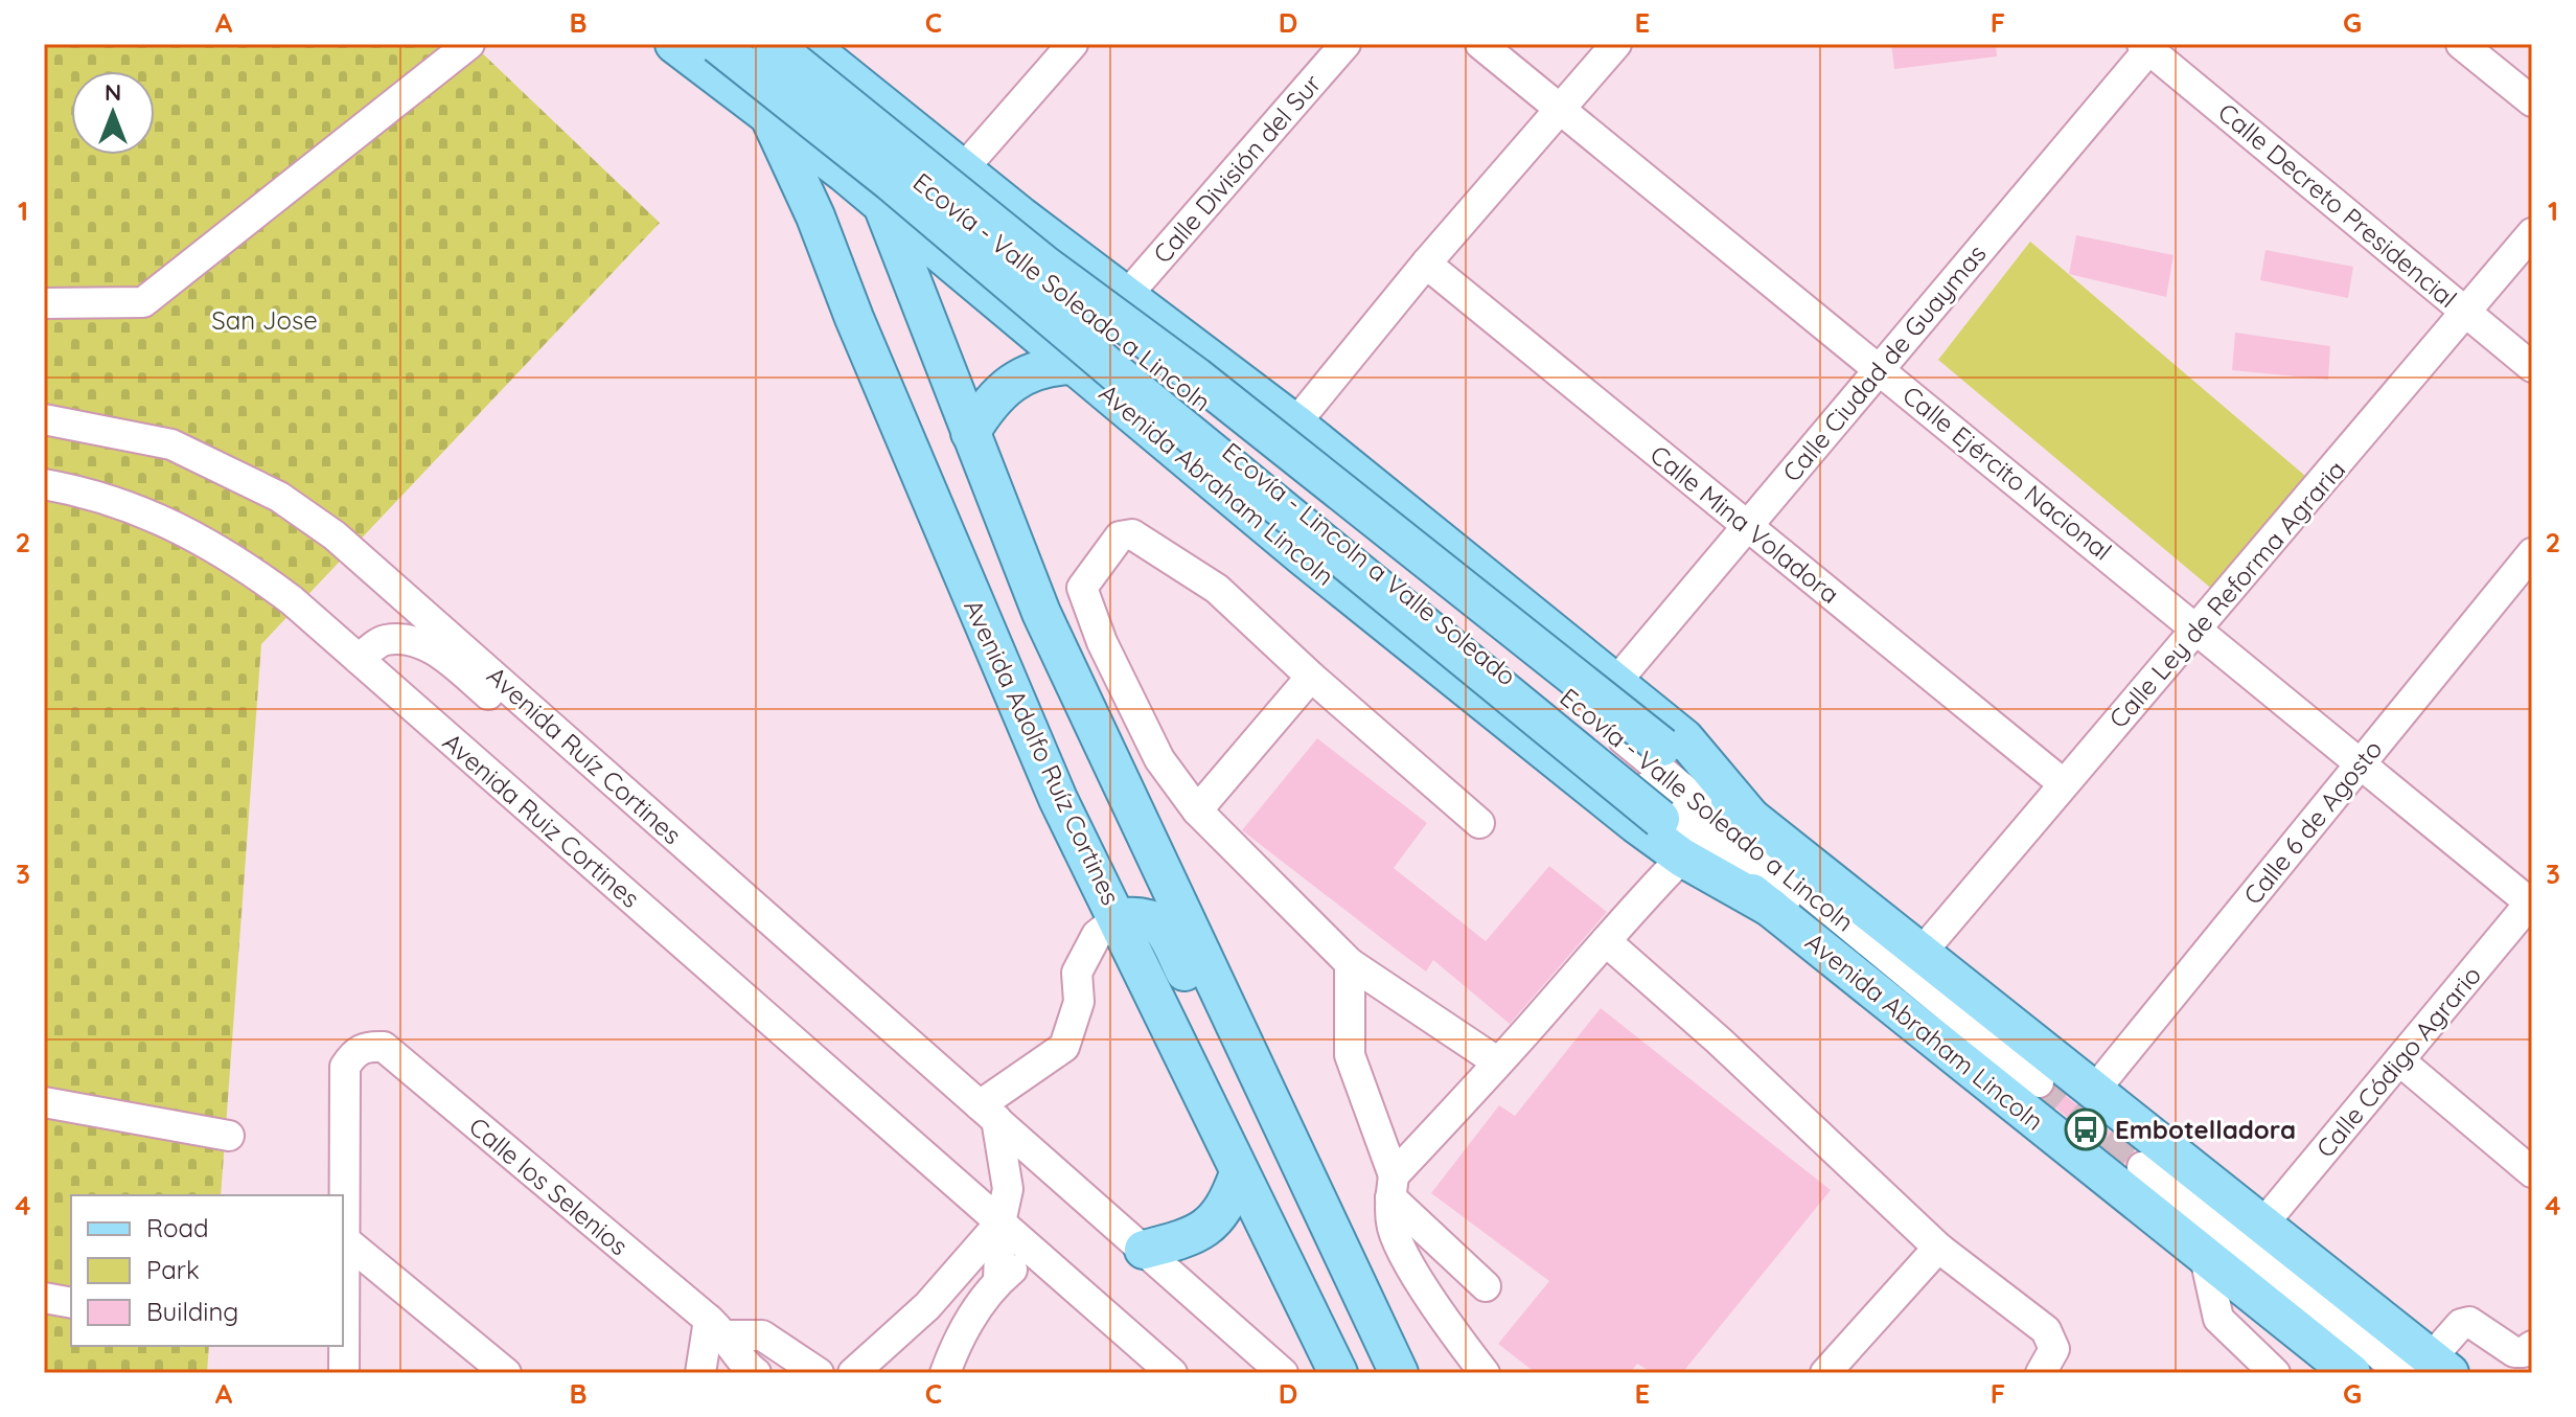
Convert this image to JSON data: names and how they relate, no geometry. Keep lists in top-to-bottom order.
{
  "streets": {
    "main road": ["Avenida Abraham Lincoln", "Avenida Adolfo Ruíz Cortines"],
    "street": [
      "Calle División del Sur",
      "Calle Decreto Presidencial",
      "Ecovía - Valle Soleado a Lincoln",
      "Calle Ciudad de Guaymas",
      "Calle Ejército Nacional",
      "Calle Mina Voladora",
      "Calle Ley de Reforma Agraria",
      "Avenida Ruíz Cortines",
      "Avenida Ruiz Cortines",
      "Calle 6 de Agosto",
      "Calle Código Agrario",
      "Calle los Selenios"
    ]
  },
  "crossings": [
    ["Calle División del Sur", "Avenida Abraham Lincoln"],
    ["Calle Decreto Presidencial", "Calle Ciudad de Guaymas"],
    ["Calle Decreto Presidencial", "Calle Ley de Reforma Agraria"],
    ["Ecovía - Valle Soleado a Lincoln", "Avenida Abraham Lincoln"],
    ["Calle Ciudad de Guaymas", "Calle Ejército Nacional"],
    ["Calle Ciudad de Guaymas", "Avenida Abraham Lincoln"],
    ["Calle Ciudad de Guaymas", "Calle Mina Voladora"],
    ["Calle Ejército Nacional", "Calle Ley de Reforma Agraria"],
    ["Calle Ejército Nacional", "Calle 6 de Agosto"],
    ["Calle Ejército Nacional", "Calle Código Agrario"],
    ["Avenida Abraham Lincoln", "Avenida Adolfo Ruíz Cortines"],
    ["Calle Mina Voladora", "Calle Ley de Reforma Agraria"]
  ],
  "parks": ["San Jose"],
  "places": {
    "bus stop": ["Embotelladora"]
  },
  "legend": ["Road", "Park", "Building"],
  "north": "top",
  "grid": {
    "columns": [
      "A",
      "B",
      "C",
      "D",
      "E",
      "F",
      "G"
    ],
    "rows": [
      "1",
      "2",
      "3",
      "4"
    ]
  }
}
